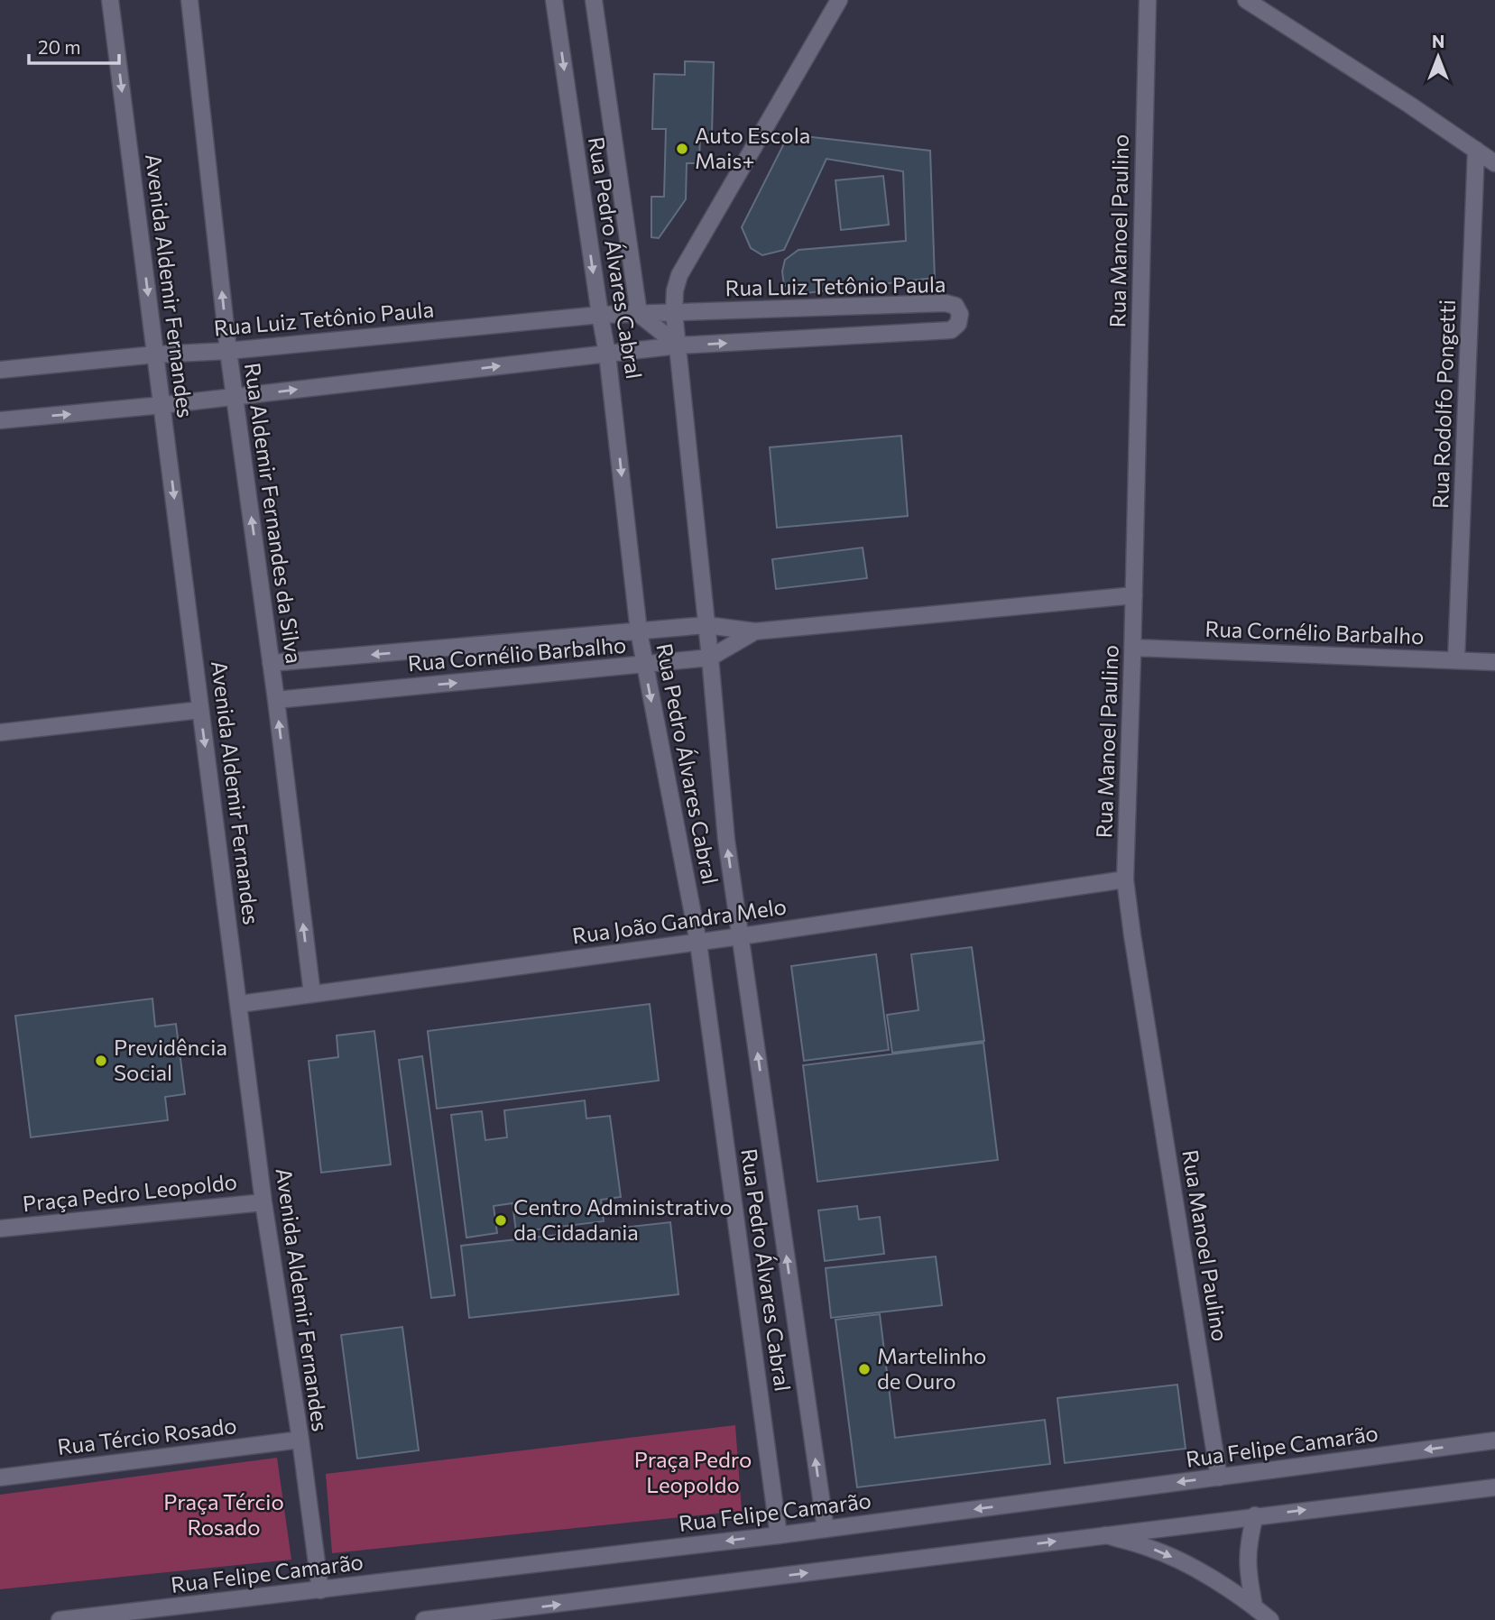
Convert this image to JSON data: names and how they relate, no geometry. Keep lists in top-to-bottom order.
{
  "streets": {
    "street": [
      "Rua Manoel Paulino",
      "Rua Pedro Álvares Cabral",
      "Avenida Aldemir Fernandes",
      "Rua Luiz Tetônio Paula",
      "Rua Rodolfo Pongetti",
      "Rua Aldemir Fernandes da Silva",
      "Rua Cornélio Barbalho",
      "Rua João Gandra Melo",
      "Praça Pedro Leopoldo",
      "Rua Tércio Rosado",
      "Rua Felipe Camarão"
    ]
  },
  "crossings": [
    ["Rua Manoel Paulino", "Rua Cornélio Barbalho"],
    ["Rua Manoel Paulino", "Rua João Gandra Melo"],
    ["Rua Manoel Paulino", "Rua Felipe Camarão"],
    ["Rua Pedro Álvares Cabral", "Rua Luiz Tetônio Paula"],
    ["Rua Pedro Álvares Cabral", "Rua Cornélio Barbalho"],
    ["Rua Pedro Álvares Cabral", "Rua João Gandra Melo"],
    ["Rua Pedro Álvares Cabral", "Rua Felipe Camarão"],
    ["Avenida Aldemir Fernandes", "Rua Luiz Tetônio Paula"],
    ["Avenida Aldemir Fernandes", "Rua João Gandra Melo"],
    ["Avenida Aldemir Fernandes", "Praça Pedro Leopoldo"],
    ["Avenida Aldemir Fernandes", "Rua Tércio Rosado"],
    ["Avenida Aldemir Fernandes", "Rua Felipe Camarão"],
    ["Rua Luiz Tetônio Paula", "Rua Aldemir Fernandes da Silva"],
    ["Rua Rodolfo Pongetti", "Rua Cornélio Barbalho"],
    ["Rua Aldemir Fernandes da Silva", "Rua Cornélio Barbalho"],
    ["Rua Aldemir Fernandes da Silva", "Rua João Gandra Melo"]
  ],
  "one_way": ["Avenida Aldemir Fernandes", "Rua Aldemir Fernandes da Silva"],
  "parks": ["Praça Pedro Leopoldo", "Praça Tércio Rosado"],
  "places": [
    "Auto Escola Mais+",
    "Previdência Social",
    "Centro Administrativo da Cidadania",
    "Martelinho de Ouro"
  ],
  "scale_bar": "20 m",
  "north": "top"
}
